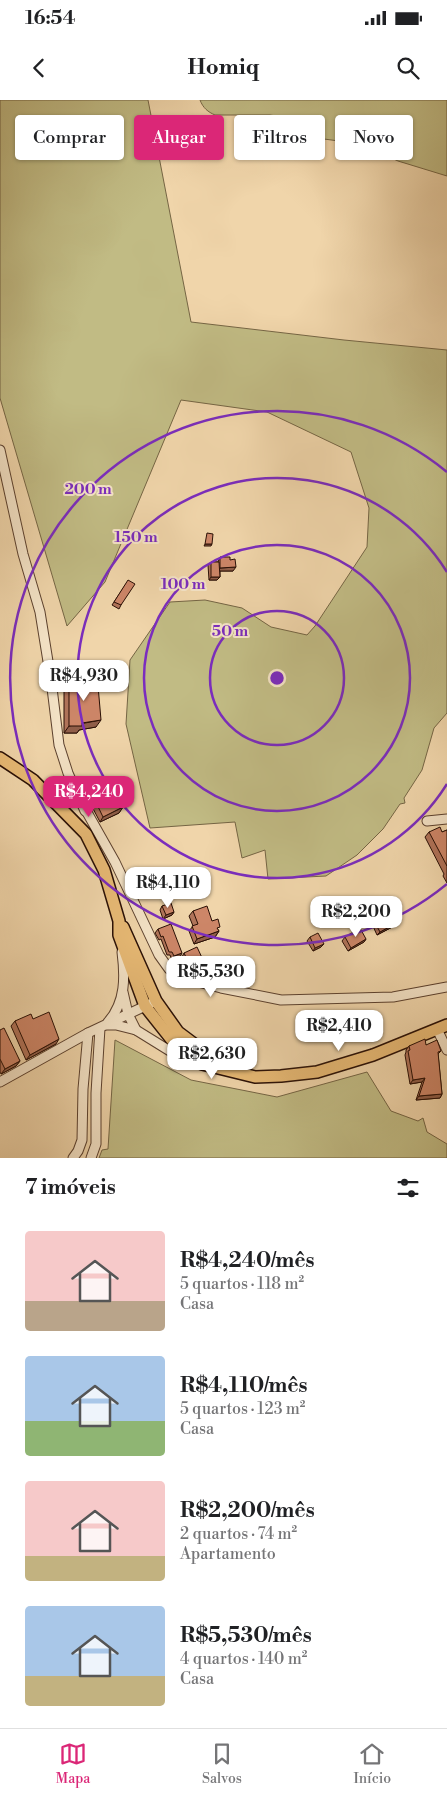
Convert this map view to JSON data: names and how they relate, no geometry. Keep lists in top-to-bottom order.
{
  "page": {
    "status": "16:54",
    "header": "Homiq",
    "chip": [
      "Comprar",
      "Alugar",
      "Filtros",
      "Novo"
    ],
    "price": [
      "R$4,930",
      "R$4,240",
      "R$4,110",
      "R$2,200",
      "R$5,530",
      "R$2,410",
      "R$2,630"
    ],
    "heading": "7 imóveis",
    "list": [
      {
        "name": "R$4,240/mês",
        "note": "5 quartos · 118 m² · Casa"
      },
      {
        "name": "R$4,110/mês",
        "note": "5 quartos · 123 m² · Casa"
      },
      {
        "name": "R$2,200/mês",
        "note": "2 quartos · 74 m² · Apartamento"
      },
      {
        "name": "R$5,530/mês",
        "note": "4 quartos · 140 m² · Casa"
      }
    ],
    "tabs": ["Mapa", "Salvos", "Início"]
  },
  "rings": [
    "200 m",
    "150 m",
    "100 m",
    "50 m"
  ]
}
